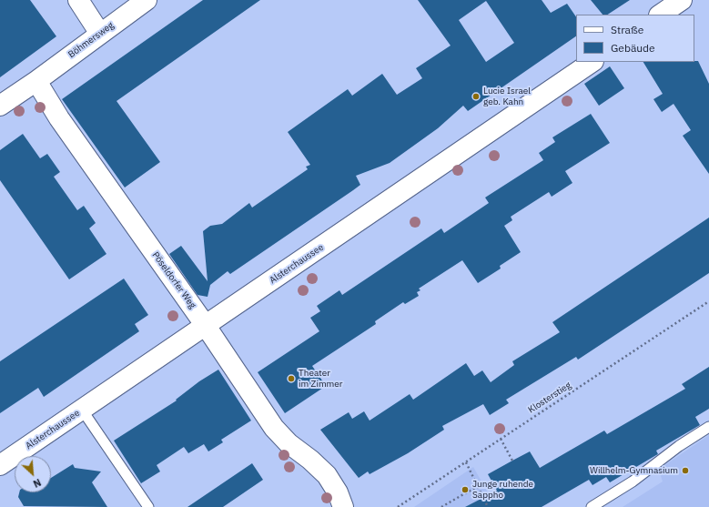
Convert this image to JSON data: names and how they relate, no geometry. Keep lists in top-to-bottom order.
{
  "streets": {
    "street": ["Böhmersweg", "Alsterchaussee", "Pöseldorfer Weg"],
    "path": ["Klosterstieg"]
  },
  "crossings": [
    ["Böhmersweg", "Pöseldorfer Weg"],
    ["Alsterchaussee", "Pöseldorfer Weg"]
  ],
  "places": [
    "Lucie Israel geb. Kahn",
    "Theater im Zimmer",
    "Willhelm-Gymnasium",
    "Junge ruhende Sappho"
  ],
  "legend": ["Straße", "Gebäude"],
  "north": "bottom right"
}
